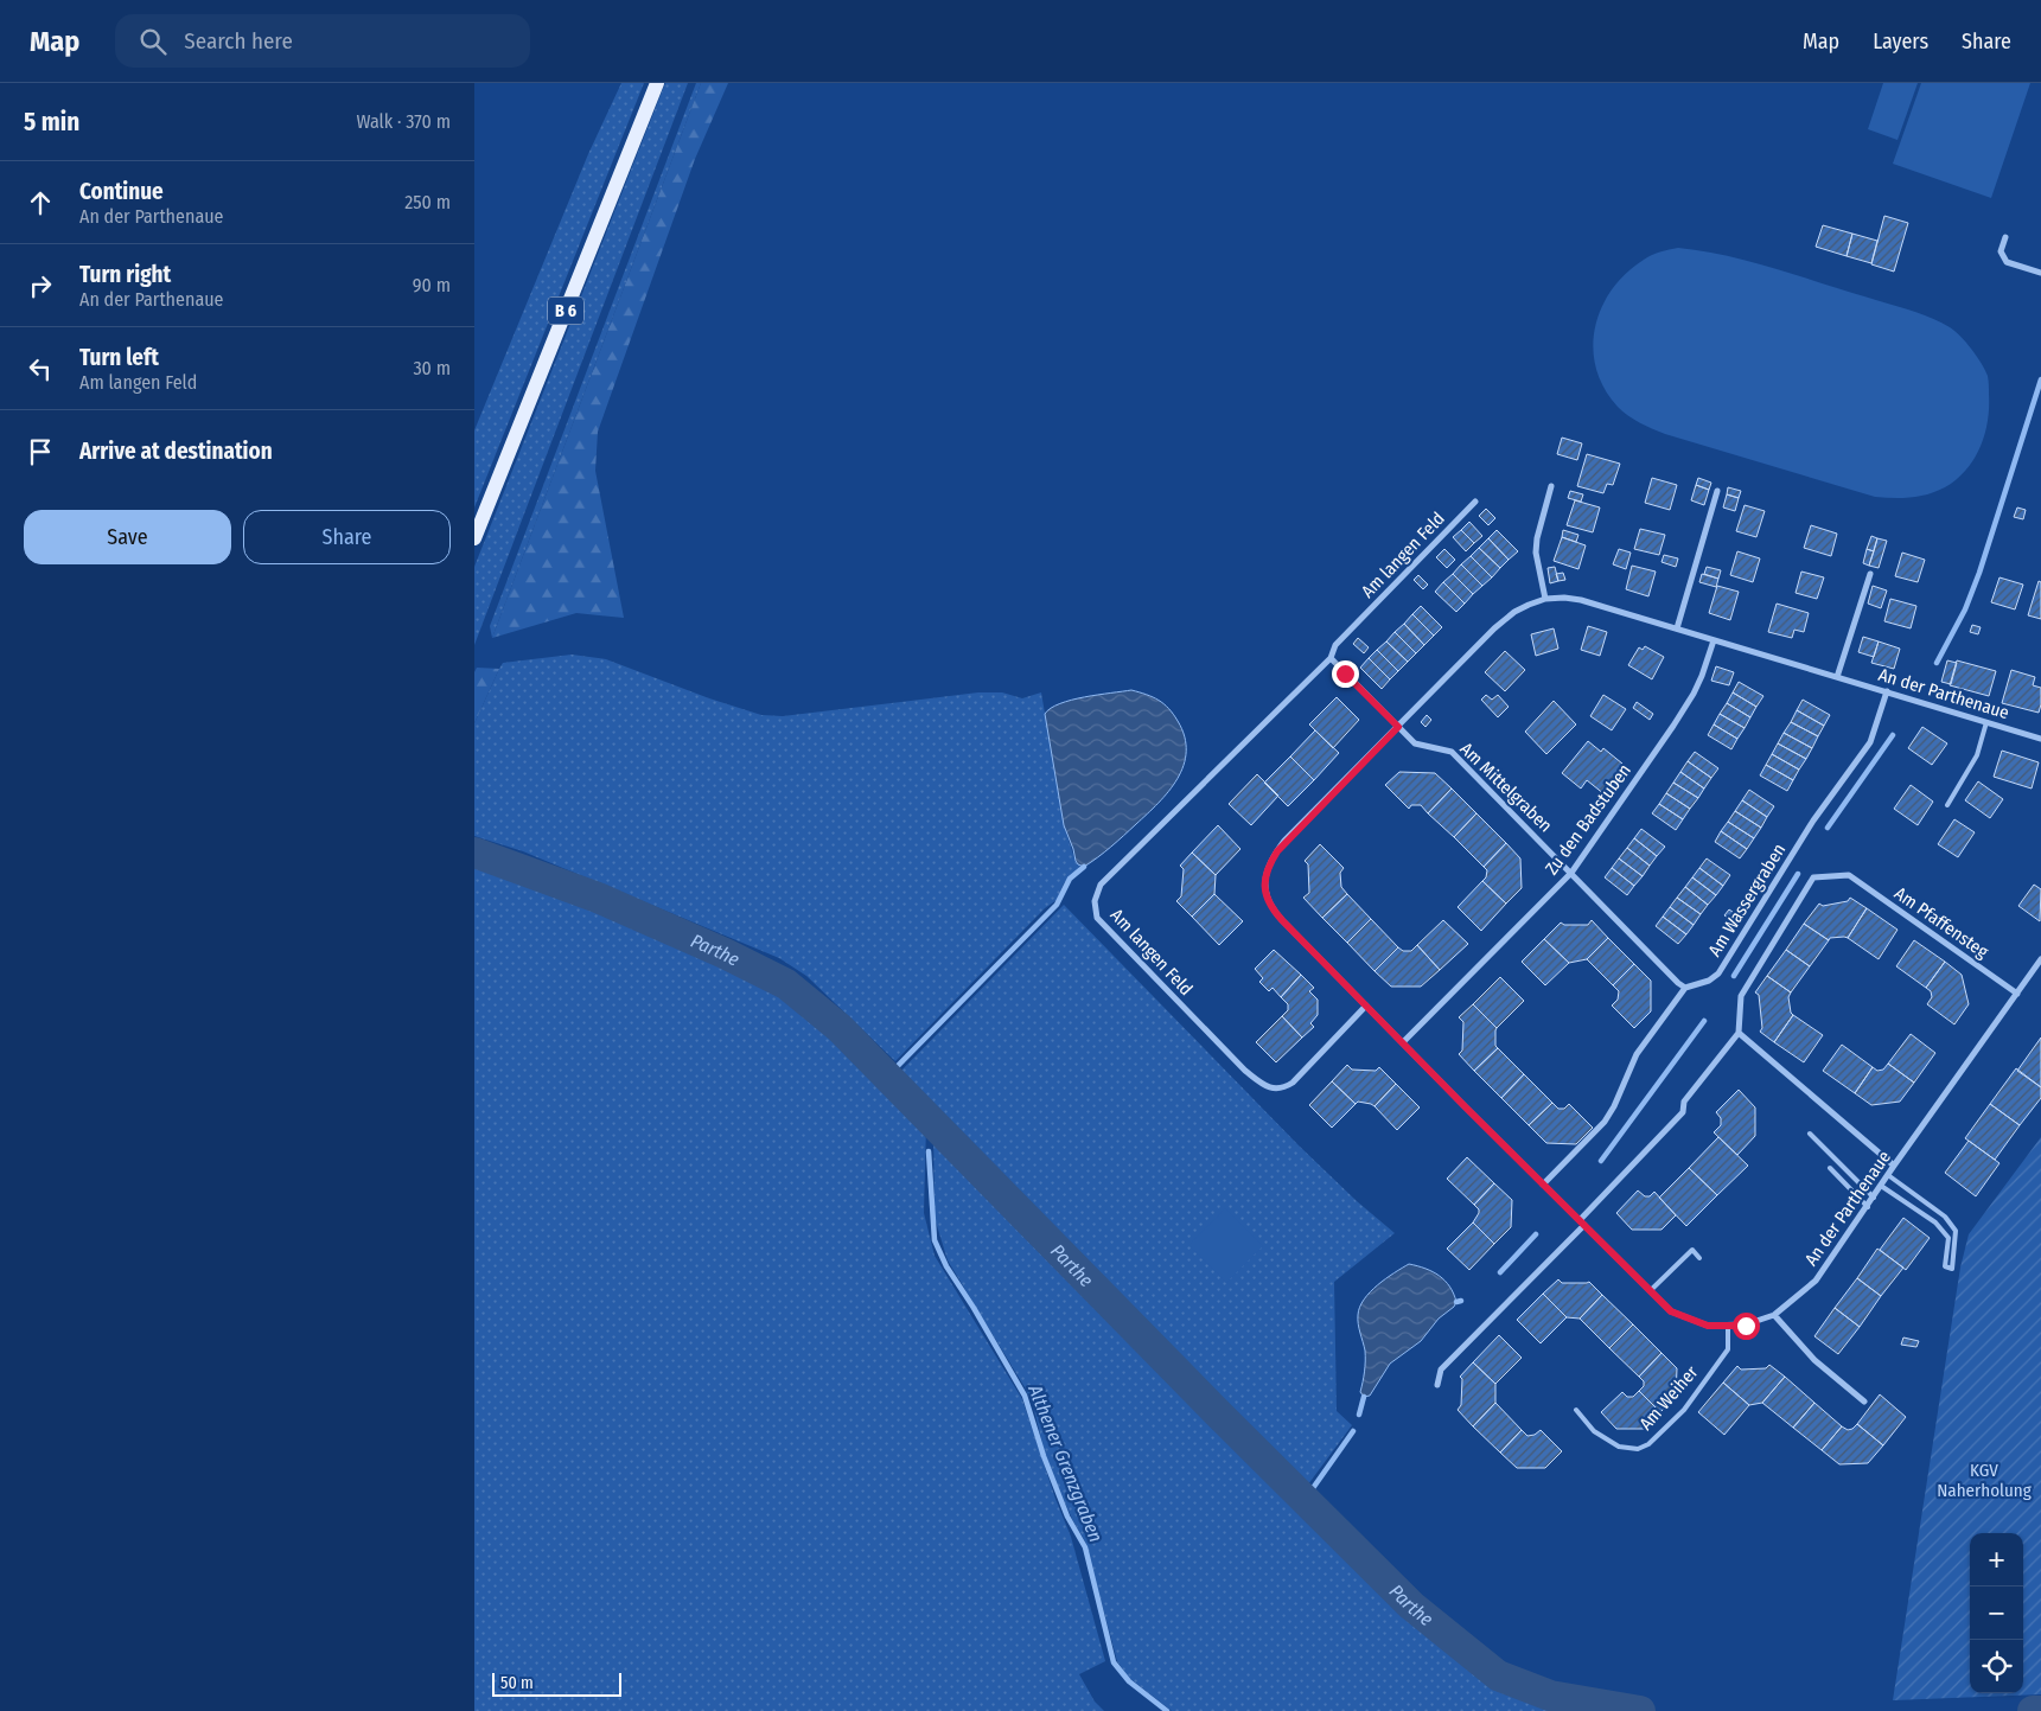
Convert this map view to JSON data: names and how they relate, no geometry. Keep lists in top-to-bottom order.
{
  "streets": {
    "main road": ["B 6"],
    "street": [
      "Am langen Feld",
      "An der Parthenaue",
      "Am Mittelgraben",
      "Zu den Badstuben",
      "Am Wassergraben",
      "Am Pfaffensteg"
    ],
    "lane": ["Am Weiher"]
  },
  "crossings": [
    ["Am langen Feld", "An der Parthenaue"],
    ["An der Parthenaue", "Am Mittelgraben"],
    ["An der Parthenaue", "Zu den Badstuben"],
    ["An der Parthenaue", "Am Wassergraben"],
    ["An der Parthenaue", "Am Pfaffensteg"],
    ["An der Parthenaue", "Am Weiher"],
    ["Am Mittelgraben", "Zu den Badstuben"],
    ["Am Mittelgraben", "Am Wassergraben"]
  ],
  "water": ["Parthe", "Althener Grenzgraben"],
  "parks": ["KGV Naherholung"],
  "scale_bar": "50 m",
  "page": {
    "header": "Map",
    "search": "Search here",
    "nav": ["Map", "Layers", "Share"],
    "heading": ["5 min", "Walk · 370 m"],
    "list": [
      ["Continue", "An der Parthenaue", "250 m"],
      ["Turn right", "An der Parthenaue", "90 m"],
      ["Turn left", "Am langen Feld", "30 m"],
      "Arrive at destination"
    ],
    "buttons": ["Save", "Share"],
    "map_buttons": ["+", "−"],
    "scale": "50 m"
  }
}
